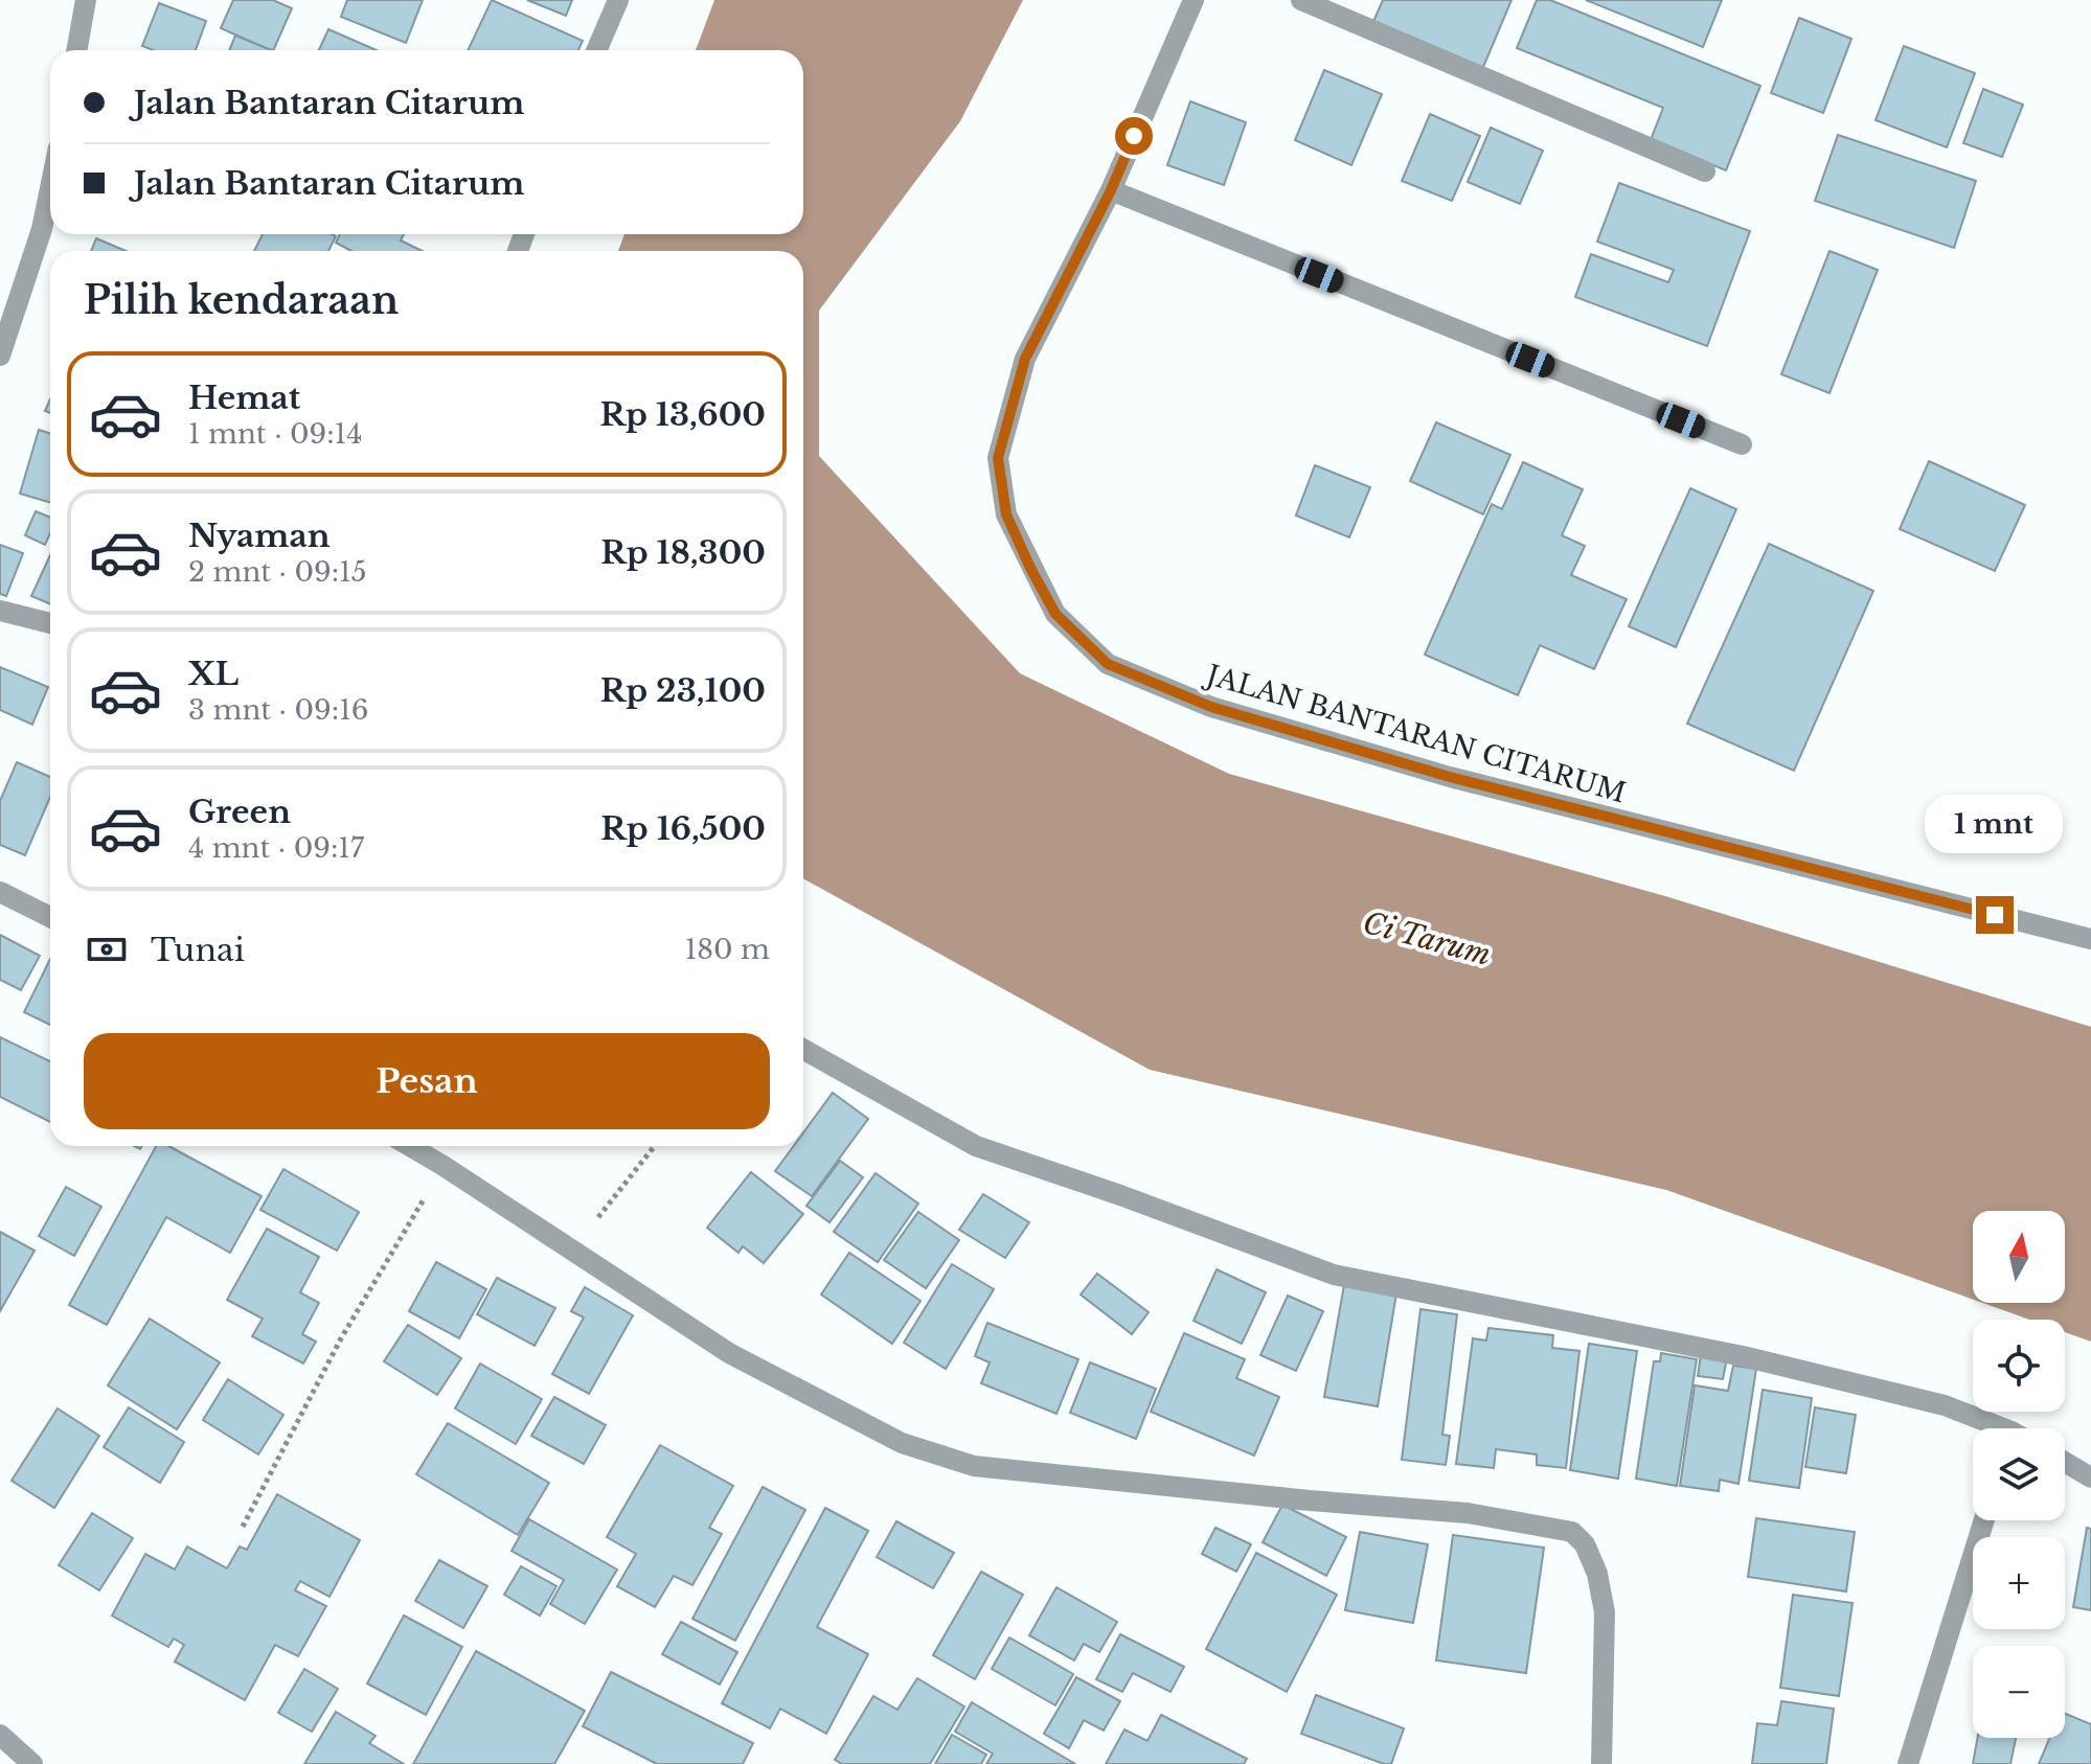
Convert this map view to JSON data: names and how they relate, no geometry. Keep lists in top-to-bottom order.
{
  "streets": {
    "street": ["JALAN BANTARAN CITARUM"]
  },
  "water": ["Ci Tarum"],
  "north": "top",
  "page": {
    "banner": ["Jalan Bantaran Citarum", "Jalan Bantaran Citarum"],
    "heading": "Pilih kendaraan",
    "list": [
      {
        "name": "Hemat",
        "note": "1 mnt · 09:14",
        "value": "Rp 13,600"
      },
      {
        "name": "Nyaman",
        "note": "2 mnt · 09:15",
        "value": "Rp 18,300"
      },
      {
        "name": "XL",
        "note": "3 mnt · 09:16",
        "value": "Rp 23,100"
      },
      {
        "name": "Green",
        "note": "4 mnt · 09:17",
        "value": "Rp 16,500"
      }
    ],
    "bubble": "1 mnt",
    "pay": ["Tunai", "180 m"],
    "buttons": "Pesan",
    "map_buttons": ["+", "−"]
  }
}
